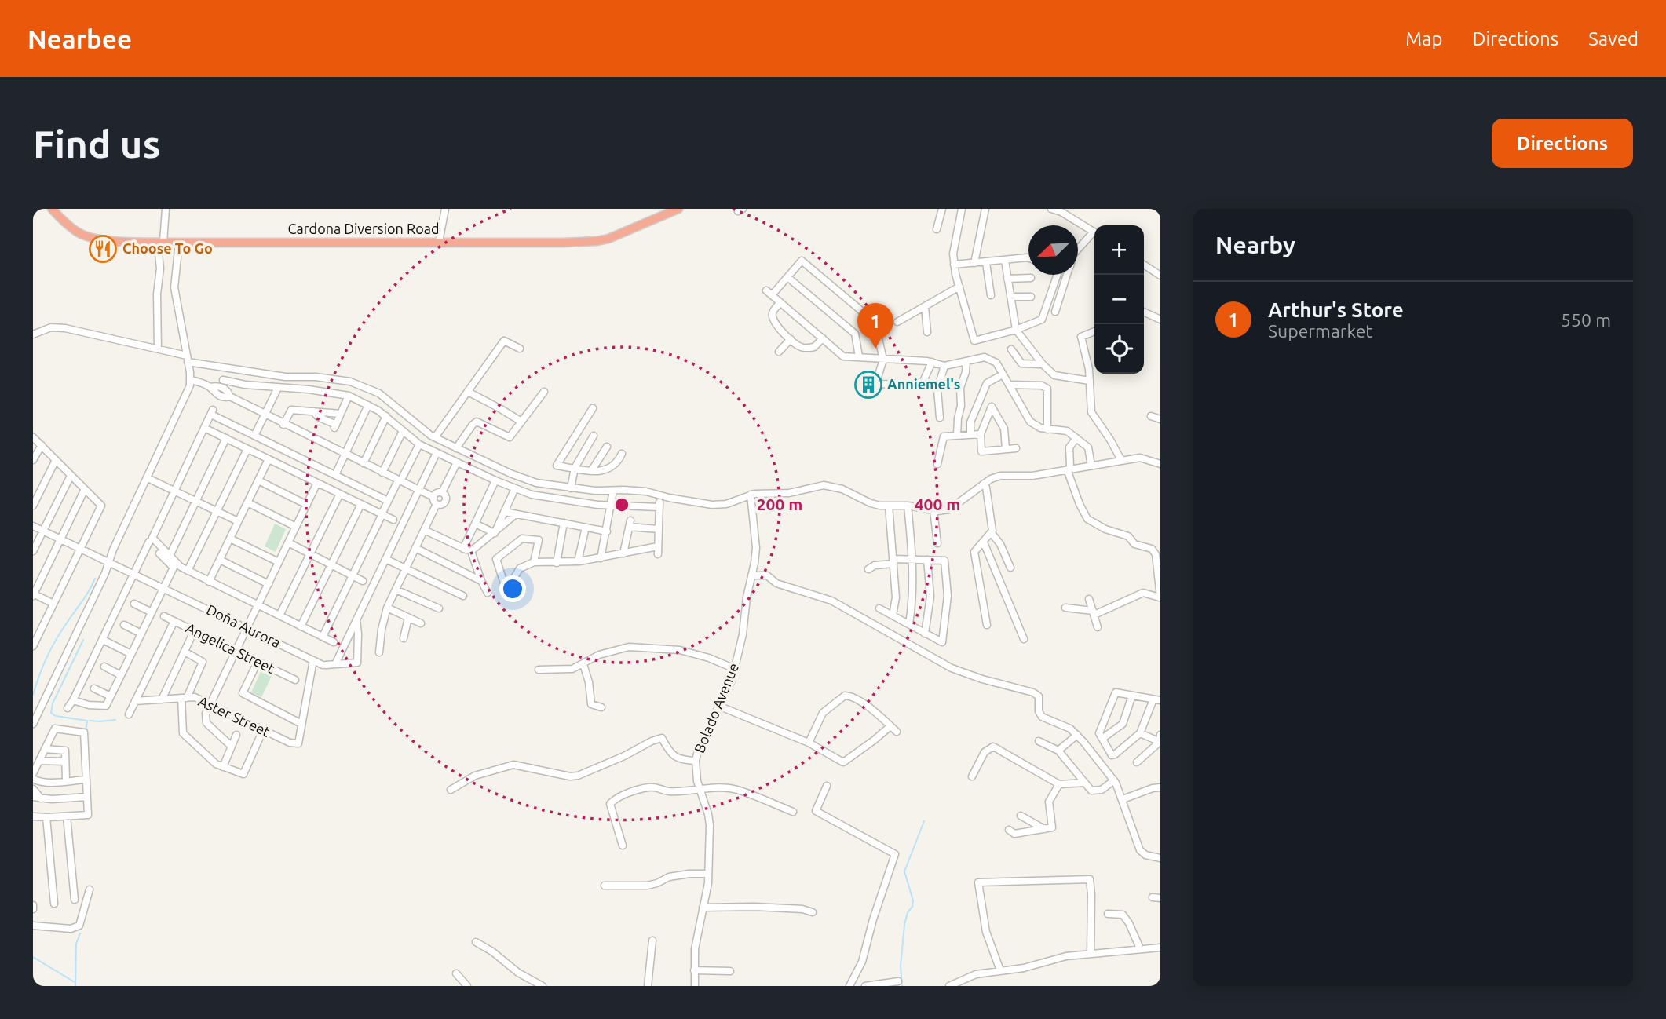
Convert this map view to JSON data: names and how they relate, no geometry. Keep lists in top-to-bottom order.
{
  "streets": {
    "main road": ["Cardona Diversion Road"],
    "street": [
      "Doña Aurora",
      "Angelica Street",
      "Bolado Avenue",
      "Aster Street"
    ]
  },
  "places": {
    "restaurant": ["Choose To Go"],
    "building": ["Anniemel's"]
  },
  "north": "bottom left",
  "page": {
    "header": "Nearbee",
    "nav": ["Map", "Directions", "Saved"],
    "buttons": "Directions",
    "title": "Find us",
    "heading": "Nearby",
    "map_buttons": ["+", "−"],
    "list": [
      {
        "mark": "1",
        "name": "Arthur's Store",
        "note": "Supermarket",
        "value": "550 m"
      }
    ],
    "pins": "1"
  },
  "rings": ["200 m", "400 m"]
}
